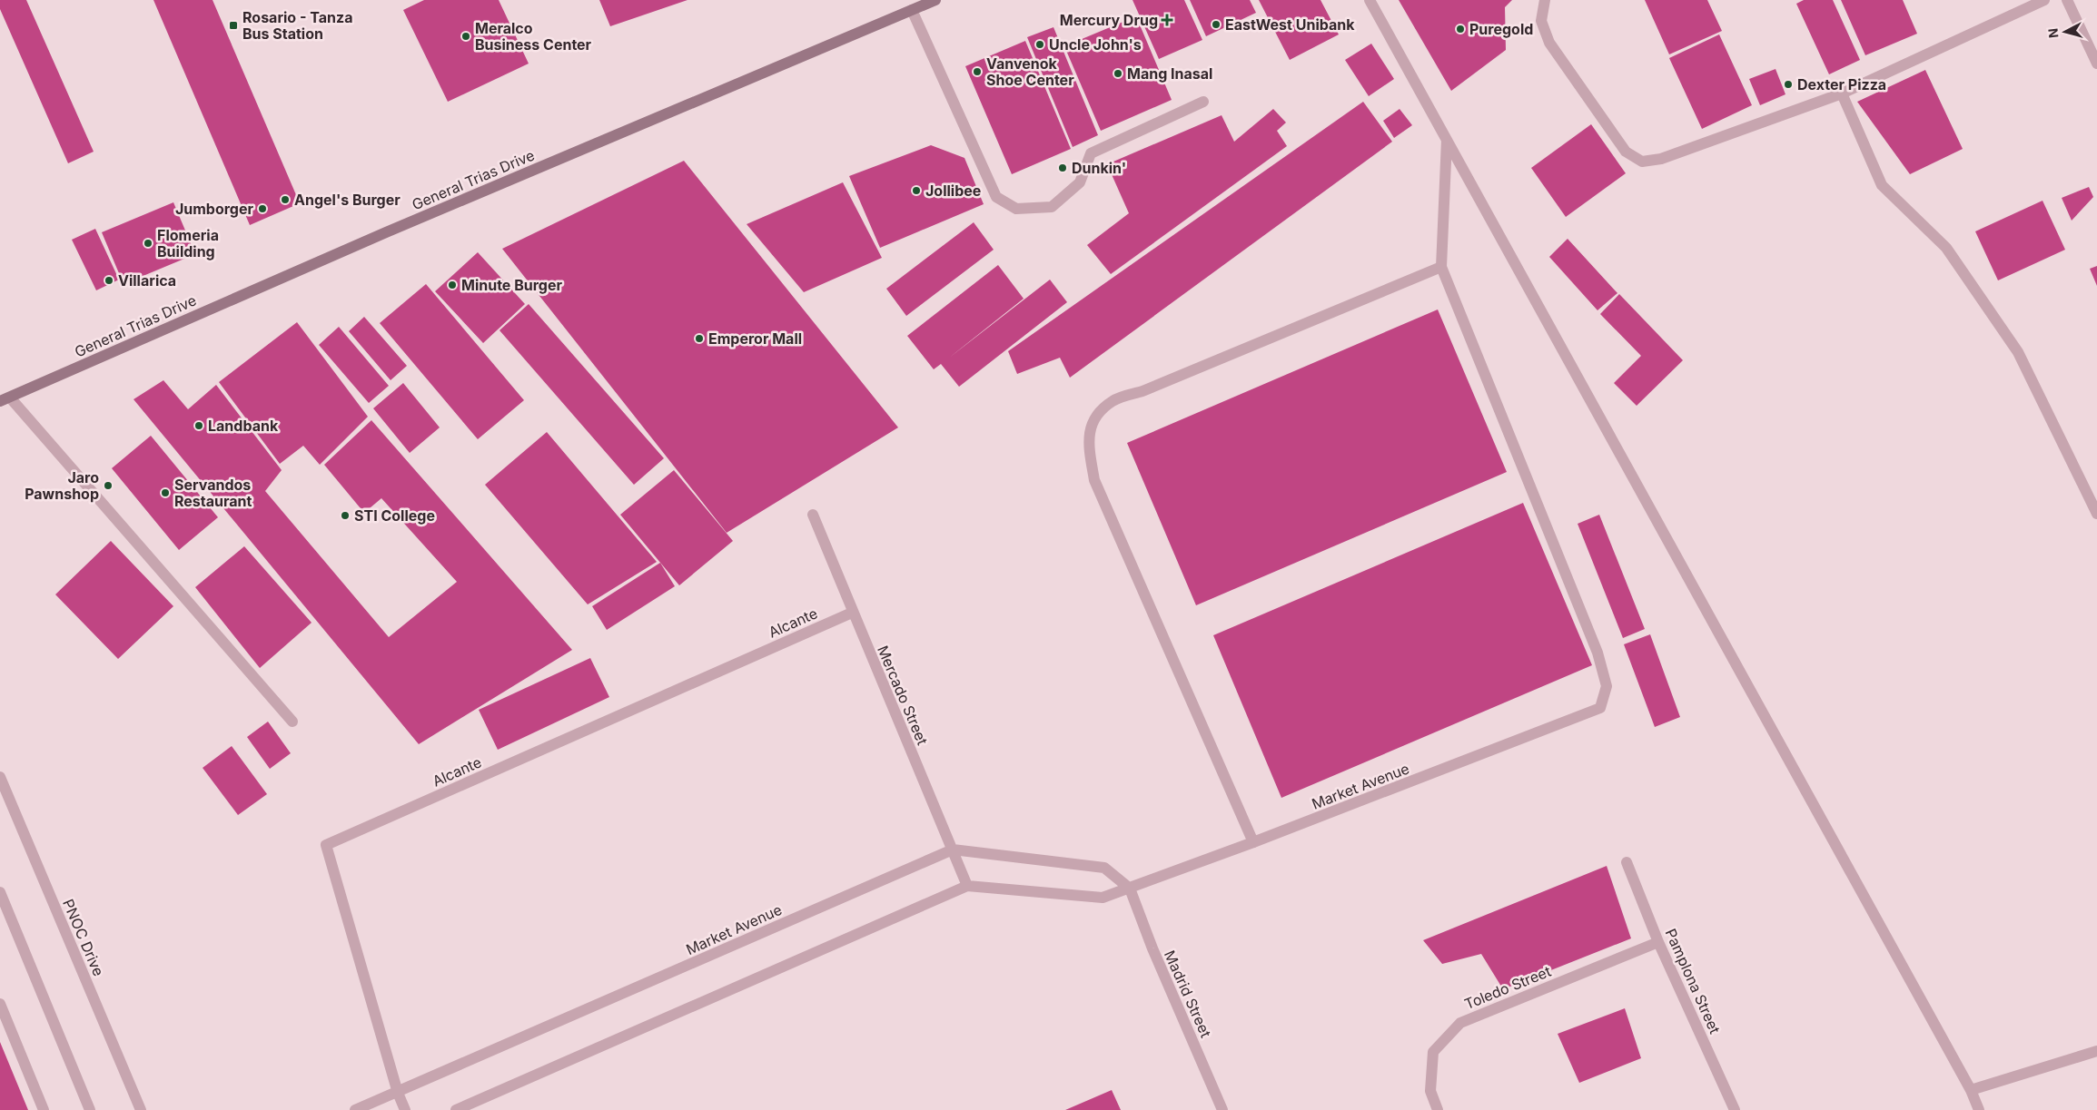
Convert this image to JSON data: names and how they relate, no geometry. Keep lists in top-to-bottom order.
{
  "streets": {
    "main road": ["General Trias Drive"],
    "street": [
      "Alcante",
      "Mercado Street",
      "Market Avenue",
      "PNOC Drive",
      "Pamplona Street",
      "Toledo Street",
      "Madrid Street"
    ]
  },
  "crossings": [
    ["Alcante", "Mercado Street"],
    ["Alcante", "Market Avenue"],
    ["Mercado Street", "Market Avenue"],
    ["Market Avenue", "Madrid Street"],
    ["Pamplona Street", "Toledo Street"]
  ],
  "places": {
    "health": ["Mercury Drug"],
    "other": [
      "EastWest Unibank",
      "Puregold",
      "Meralco Business Center",
      "Uncle John's",
      "Vanvenok Shoe Center",
      "Mang Inasal",
      "Dexter Pizza",
      "Dunkin'",
      "Jollibee",
      "Angel's Burger",
      "Jumborger",
      "Flomeria Building",
      "Villarica",
      "Minute Burger",
      "Emperor Mall",
      "Landbank",
      "Jaro Pawnshop",
      "Servandos Restaurant",
      "STI College"
    ],
    "transit": ["Rosario - Tanza Bus Station"]
  },
  "north": "left"
}
